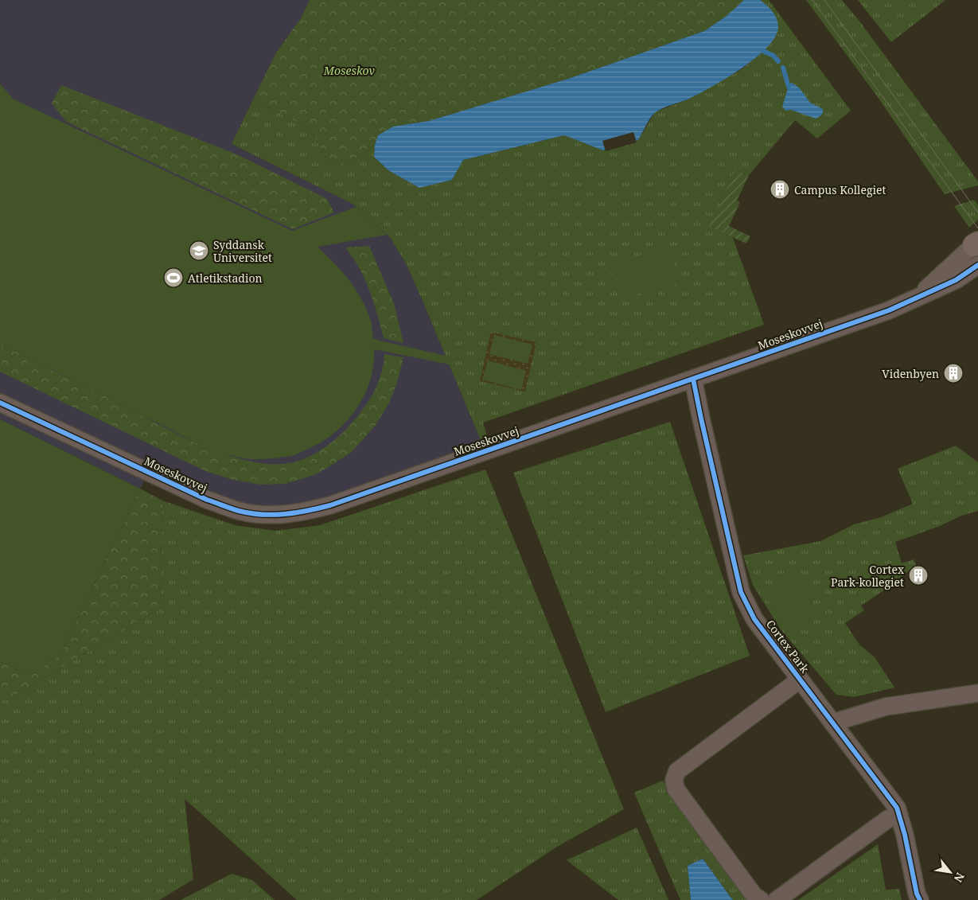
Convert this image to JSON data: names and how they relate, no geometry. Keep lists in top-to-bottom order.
{
  "streets": {
    "street": ["Moseskovvej", "Cortex Park"]
  },
  "crossings": [
    ["Moseskovvej", "Cortex Park"]
  ],
  "parks": ["Moseskov"],
  "places": {
    "building": ["Campus Kollegiet", "Videnbyen", "Cortex Park-kollegiet"],
    "school or university": ["Syddansk Universitet"],
    "sports": ["Atletikstadion"]
  },
  "north": "bottom right"
}
